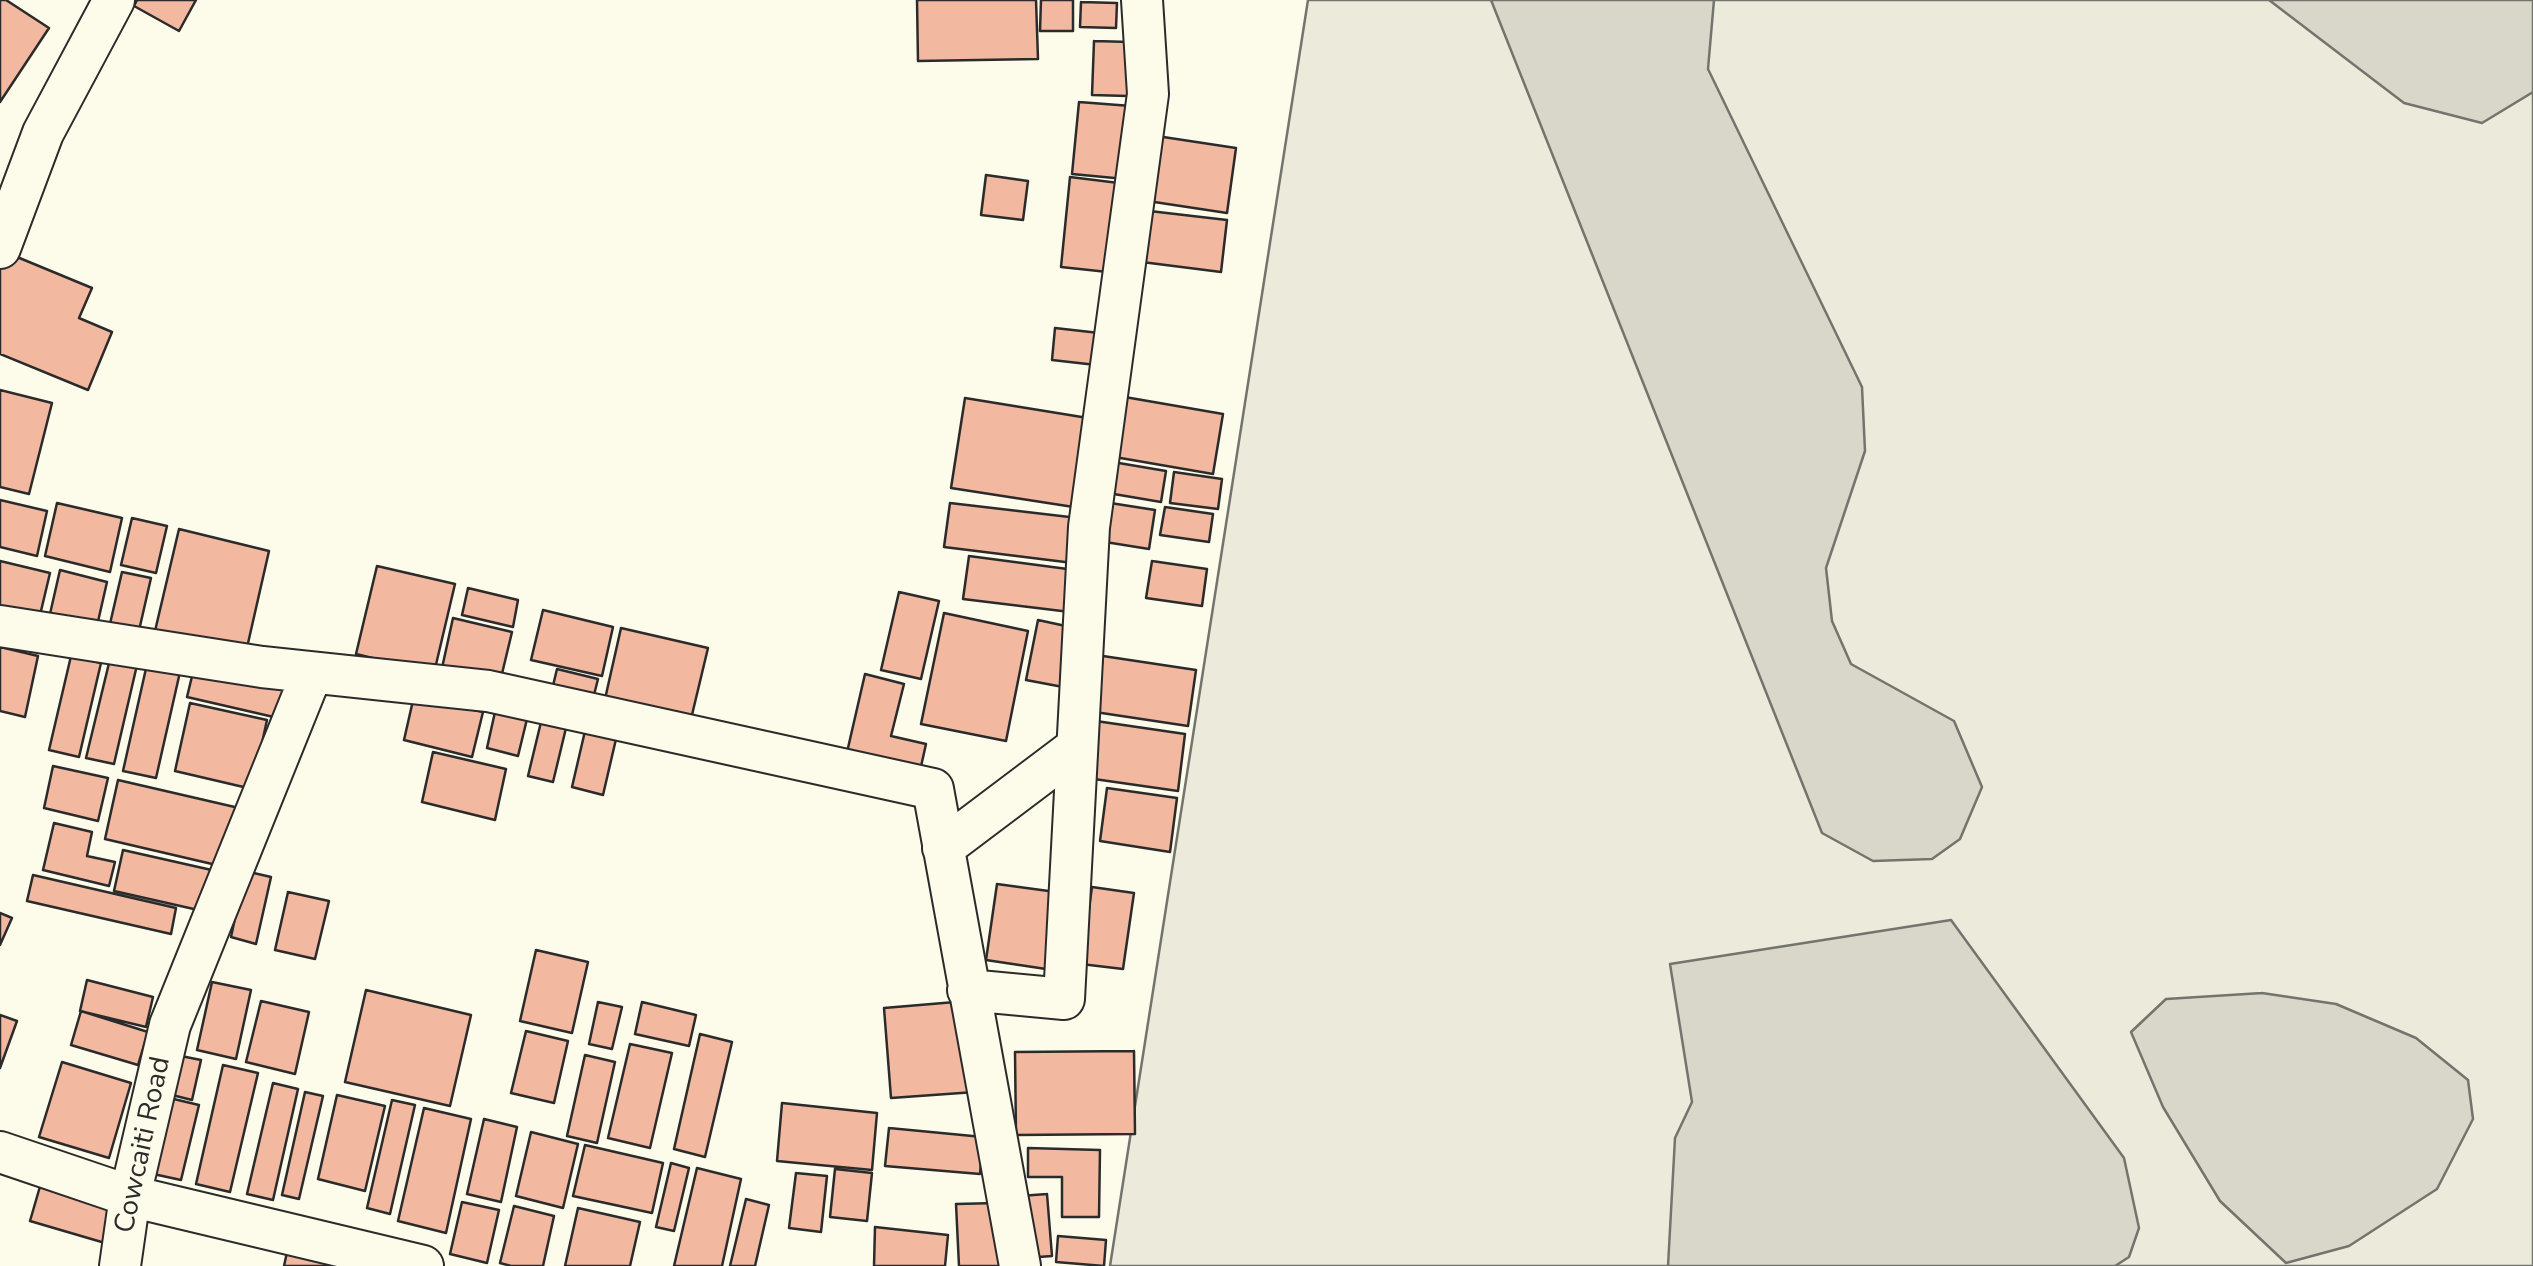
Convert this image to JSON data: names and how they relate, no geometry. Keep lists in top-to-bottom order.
{
  "streets": {
    "street": ["Cowcaiti Road"]
  }
}
